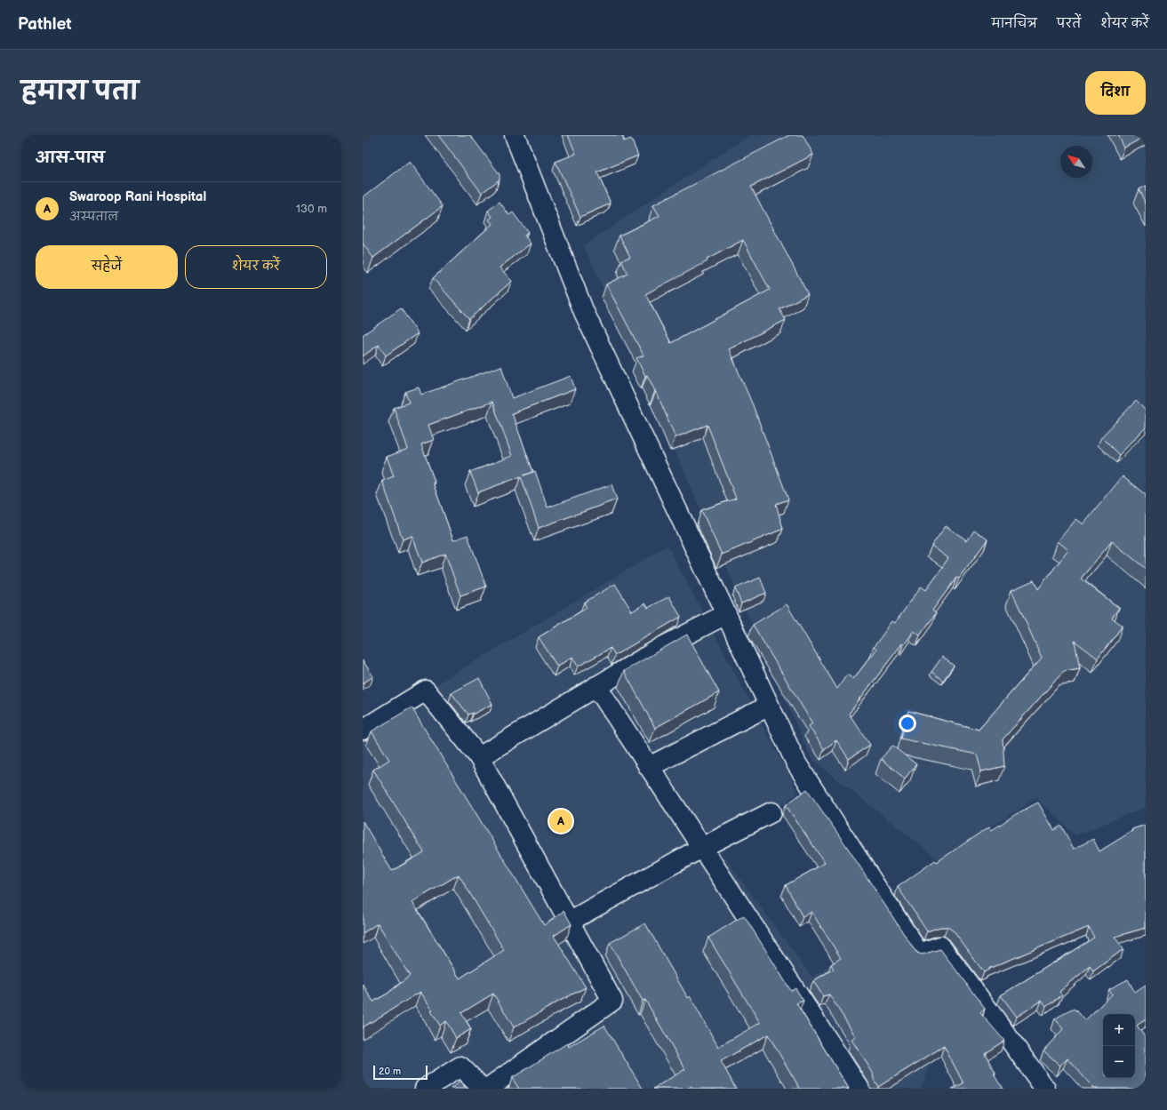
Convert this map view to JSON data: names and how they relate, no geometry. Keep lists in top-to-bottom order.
{
  "scale_bar": "20 m",
  "north": "top left",
  "page": {
    "header": "Pathlet",
    "nav": ["मानचित्र", "परतें", "शेयर करें"],
    "title": "हमारा पता",
    "buttons": [
      "दिशा",
      ["सहेजें", "शेयर करें"]
    ],
    "heading": "आस-पास",
    "list": [
      {
        "mark": "A",
        "name": "Swaroop Rani Hospital",
        "note": "अस्पताल",
        "value": "130 m"
      }
    ],
    "pins": "A",
    "map_buttons": ["+", "−"],
    "scale": "20 m"
  }
}
